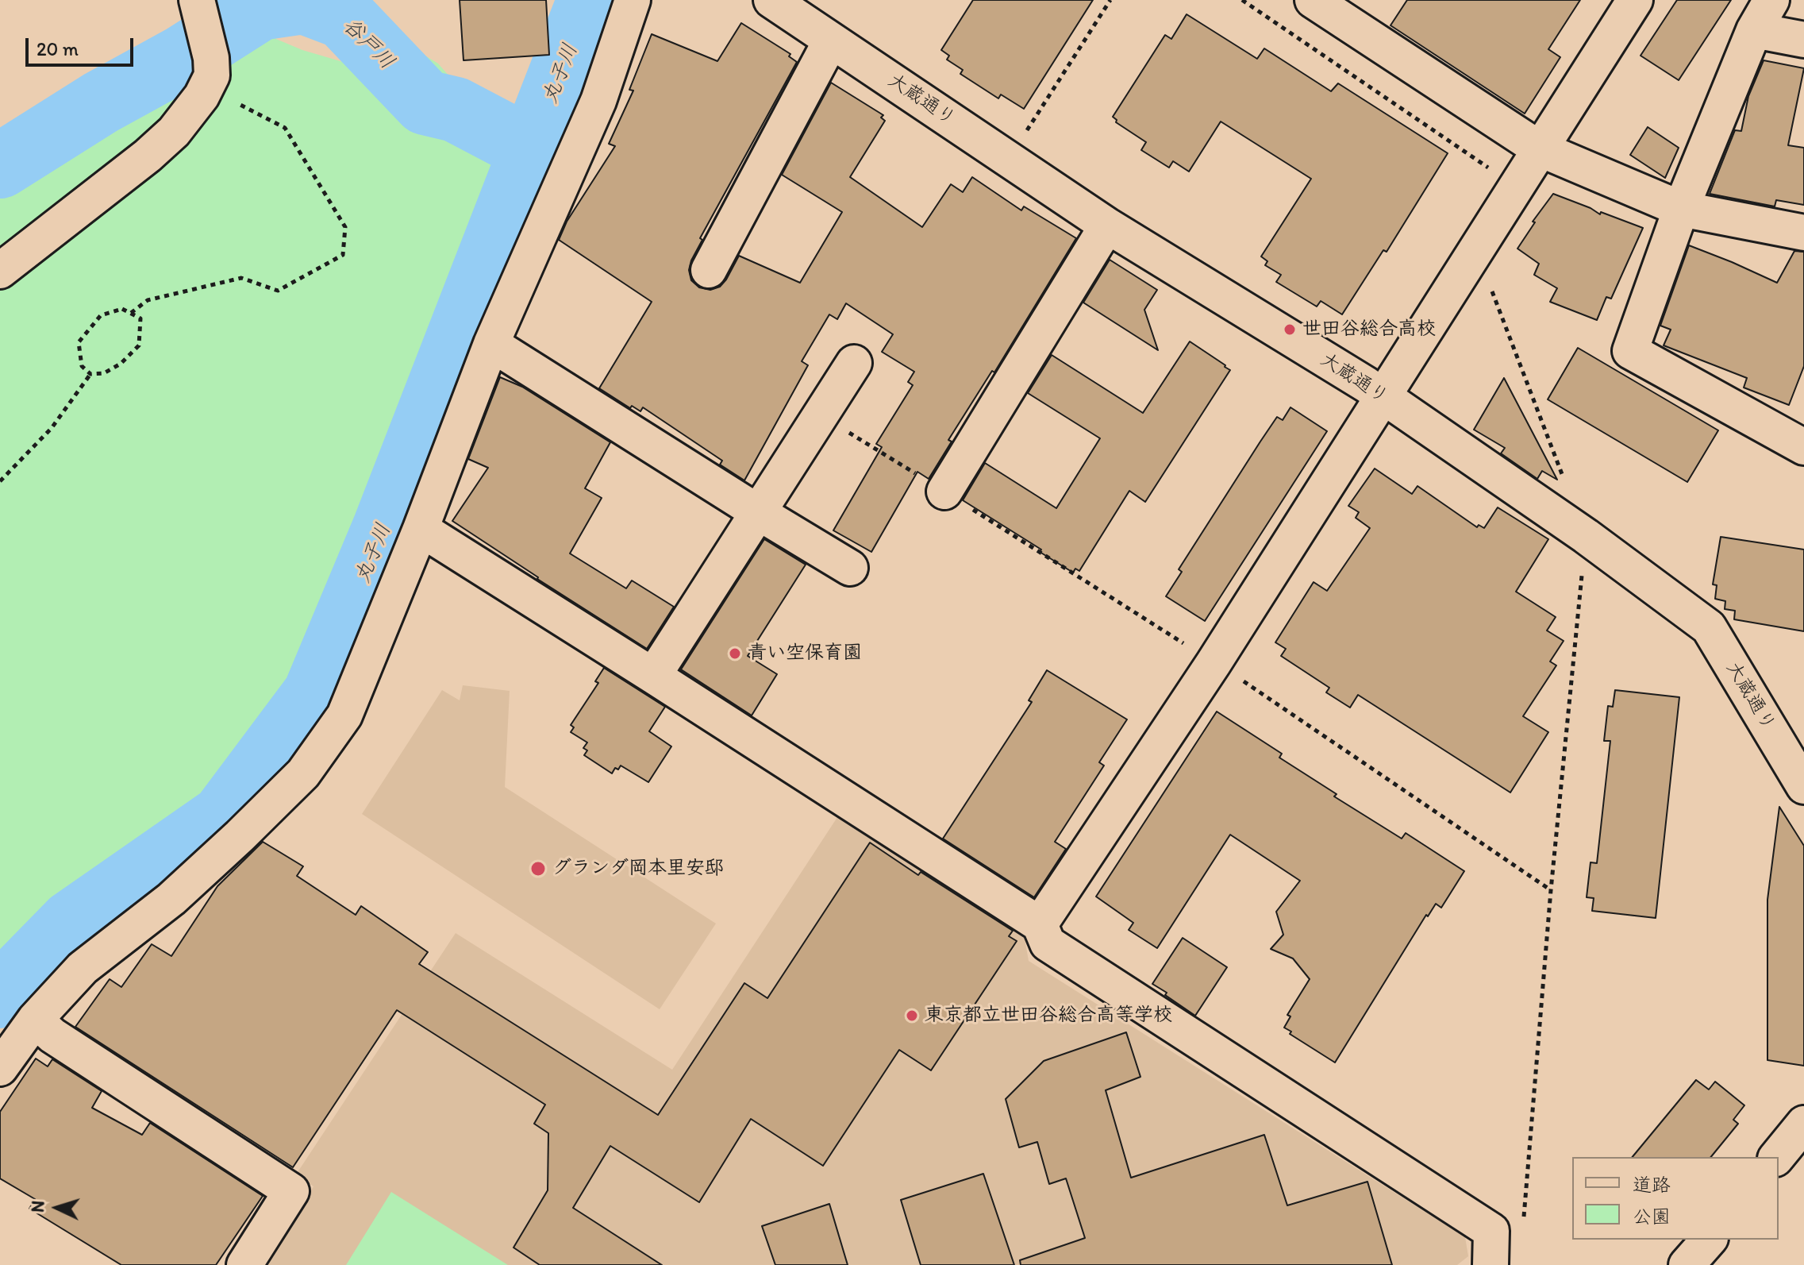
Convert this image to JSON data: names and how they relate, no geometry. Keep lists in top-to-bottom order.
{
  "streets": {
    "street": ["大蔵通り"]
  },
  "water": ["谷戸川", "丸子川"],
  "places": [
    "世田谷総合高校",
    "青い空保育園",
    "グランダ岡本里安邸",
    "東京都立世田谷総合高等学校"
  ],
  "legend": ["道路", "公園"],
  "scale_bar": "20 m",
  "north": "left"
}
